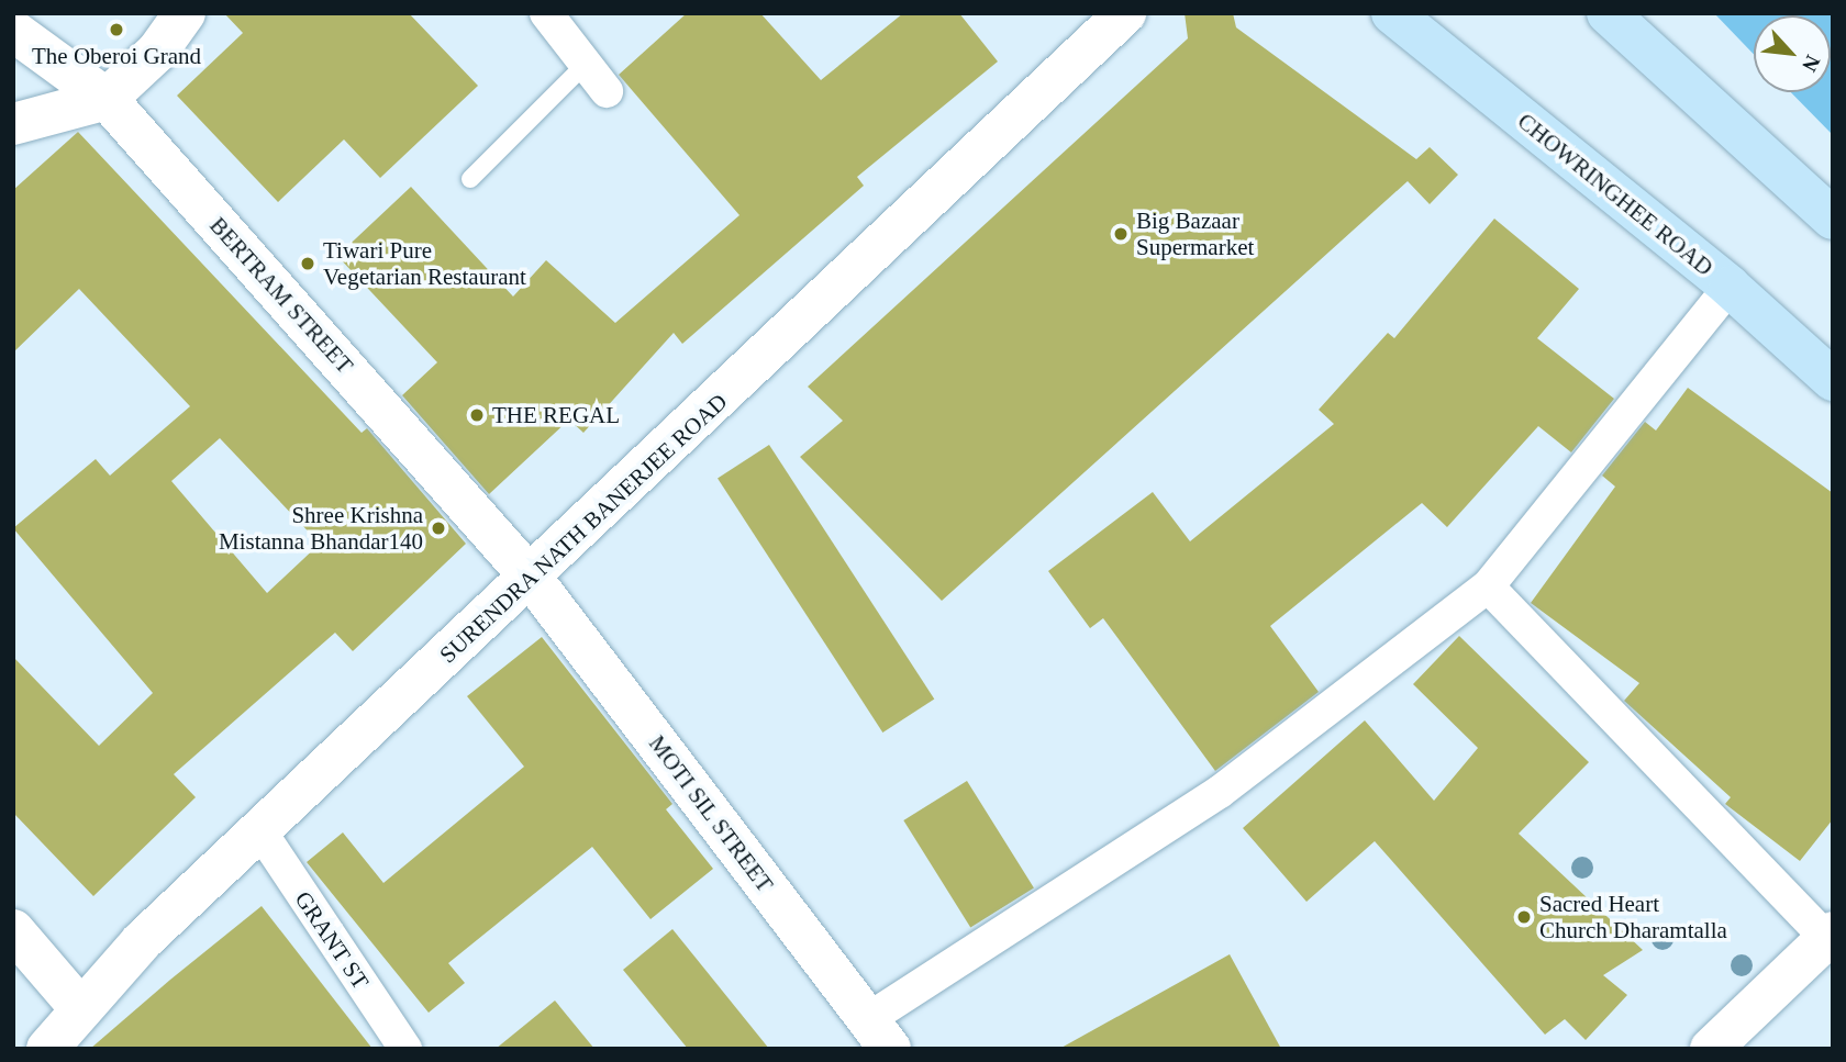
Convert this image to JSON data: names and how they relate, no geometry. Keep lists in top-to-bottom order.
{
  "streets": {
    "main road": [
      "CHOWRINGHEE ROAD",
      "BERTRAM STREET",
      "SURENDRA NATH BANERJEE ROAD",
      "MOTI SIL STREET"
    ],
    "street": ["GRANT ST"]
  },
  "crossings": [
    ["BERTRAM STREET", "SURENDRA NATH BANERJEE ROAD"],
    ["BERTRAM STREET", "MOTI SIL STREET"],
    ["SURENDRA NATH BANERJEE ROAD", "MOTI SIL STREET"],
    ["SURENDRA NATH BANERJEE ROAD", "GRANT ST"]
  ],
  "places": [
    "The Oberoi Grand",
    "Big Bazaar Supermarket",
    "Tiwari Pure Vegetarian Restaurant",
    "THE REGAL",
    "Shree Krishna Mistanna Bhandar140",
    "Sacred Heart Church Dharamtalla"
  ],
  "north": "bottom right"
}
